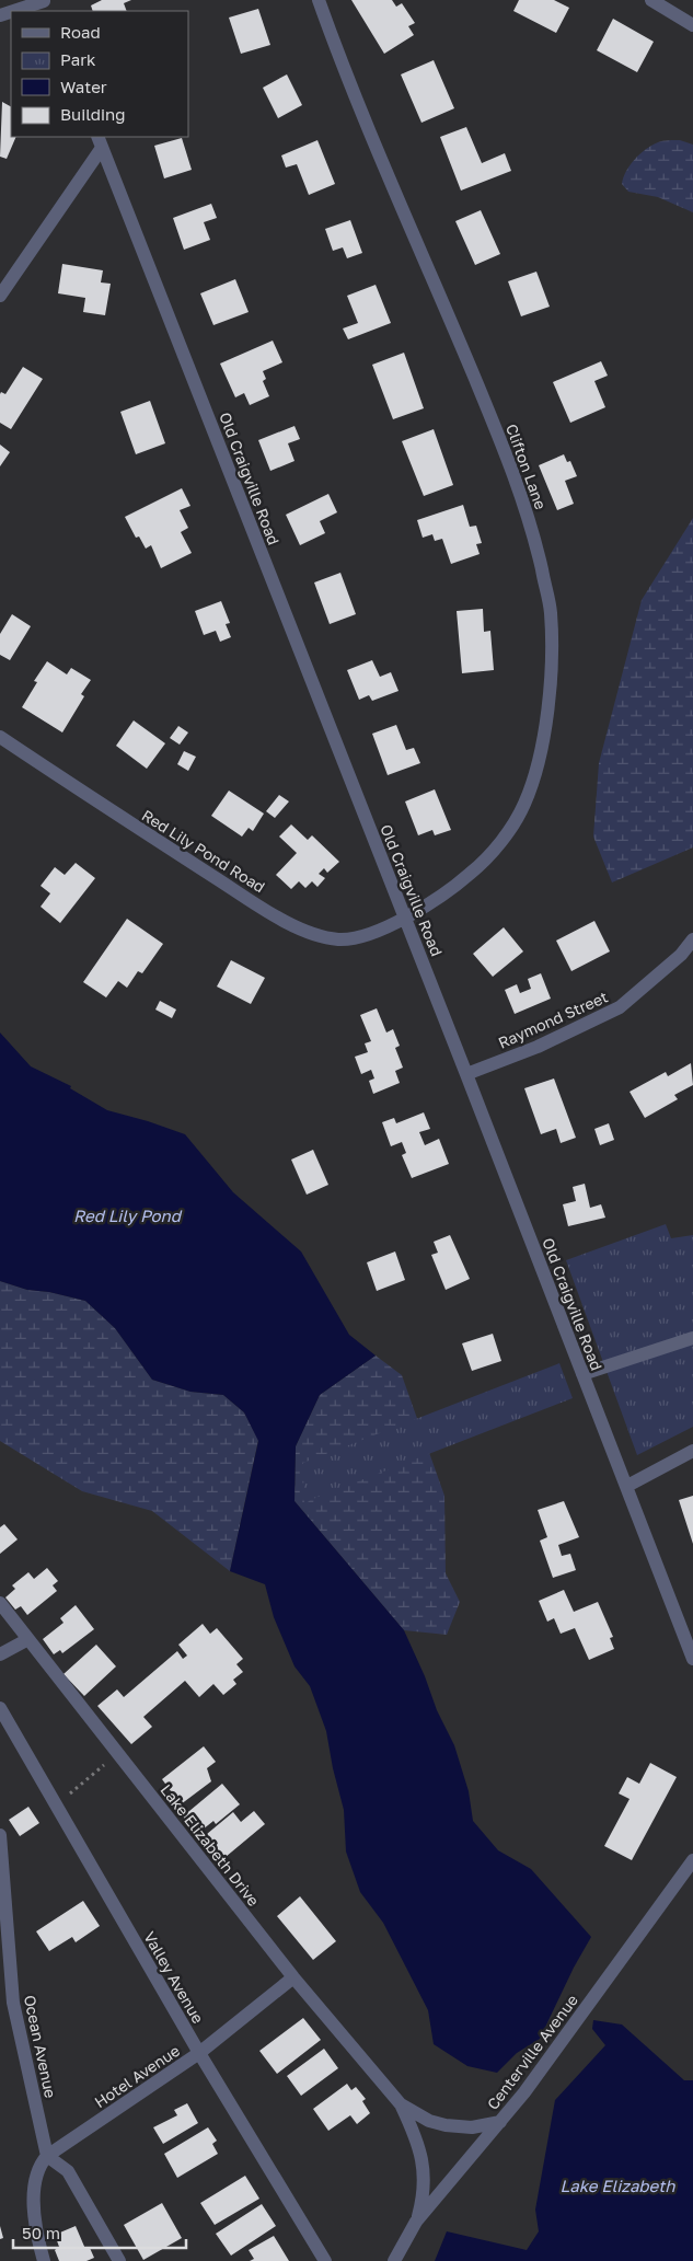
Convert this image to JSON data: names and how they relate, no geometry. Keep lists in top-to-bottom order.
{
  "streets": {
    "street": [
      "Clifton Lane",
      "Old Craigville Road",
      "Red Lily Pond Road",
      "Raymond Street",
      "Lake Elizabeth Drive",
      "Valley Avenue",
      "Ocean Avenue",
      "Centerville Avenue",
      "Hotel Avenue"
    ]
  },
  "crossings": [
    ["Clifton Lane", "Old Craigville Road"],
    ["Clifton Lane", "Red Lily Pond Road"],
    ["Old Craigville Road", "Red Lily Pond Road"],
    ["Old Craigville Road", "Raymond Street"],
    ["Lake Elizabeth Drive", "Centerville Avenue"],
    ["Lake Elizabeth Drive", "Hotel Avenue"],
    ["Valley Avenue", "Hotel Avenue"],
    ["Ocean Avenue", "Hotel Avenue"]
  ],
  "water": ["Red Lily Pond", "Lake Elizabeth"],
  "legend": [
    "Road",
    "Park",
    "Water",
    "Building"
  ],
  "scale_bar": "50 m"
}
